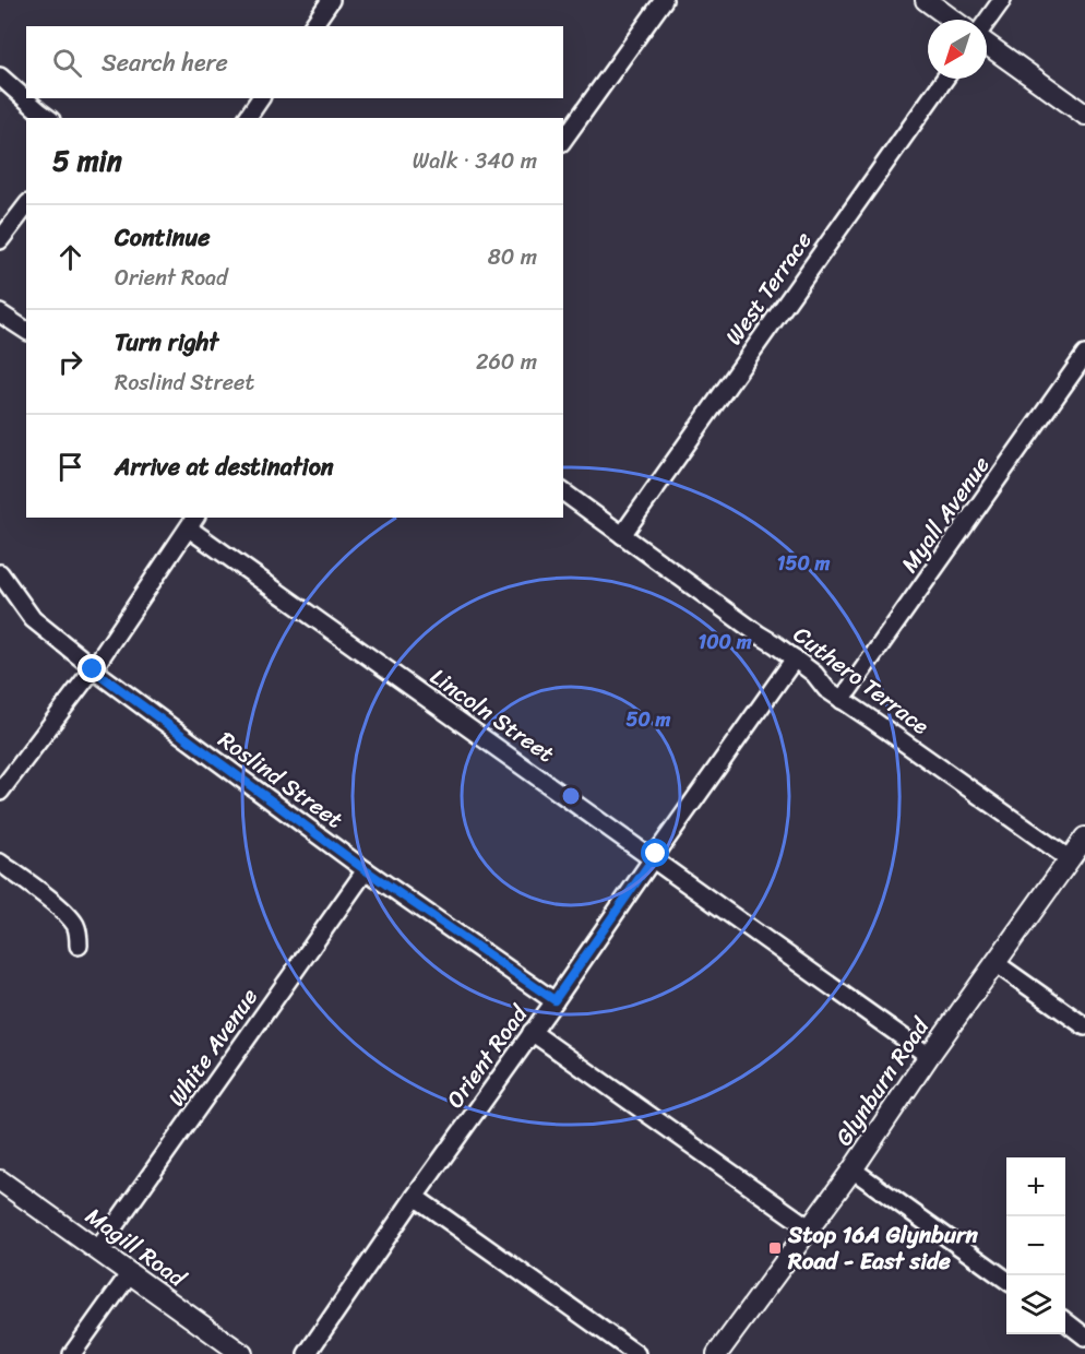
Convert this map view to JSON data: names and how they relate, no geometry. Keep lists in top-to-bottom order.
{
  "streets": {
    "main road": ["Glynburn Road", "Magill Road"],
    "street": [
      "West Terrace",
      "Myall Avenue",
      "Cuthero Terrace",
      "Lincoln Street",
      "Roslind Street",
      "White Avenue",
      "Orient Road"
    ]
  },
  "crossings": [
    ["West Terrace", "Cuthero Terrace"],
    ["Myall Avenue", "Cuthero Terrace"],
    ["Cuthero Terrace", "Orient Road"],
    ["Cuthero Terrace", "Glynburn Road"],
    ["Lincoln Street", "Orient Road"],
    ["Lincoln Street", "Glynburn Road"],
    ["Roslind Street", "White Avenue"],
    ["Roslind Street", "Orient Road"],
    ["White Avenue", "Magill Road"]
  ],
  "places": {
    "transit": ["Stop 16A Glynburn Road - East side"]
  },
  "north": "bottom left",
  "page": {
    "search": "Search here",
    "heading": ["5 min", "Walk · 340 m"],
    "list": [
      ["Continue", "Orient Road", "80 m"],
      ["Turn right", "Roslind Street", "260 m"],
      "Arrive at destination"
    ],
    "map_buttons": ["+", "−"]
  },
  "rings": ["150 m", "100 m", "50 m"]
}
